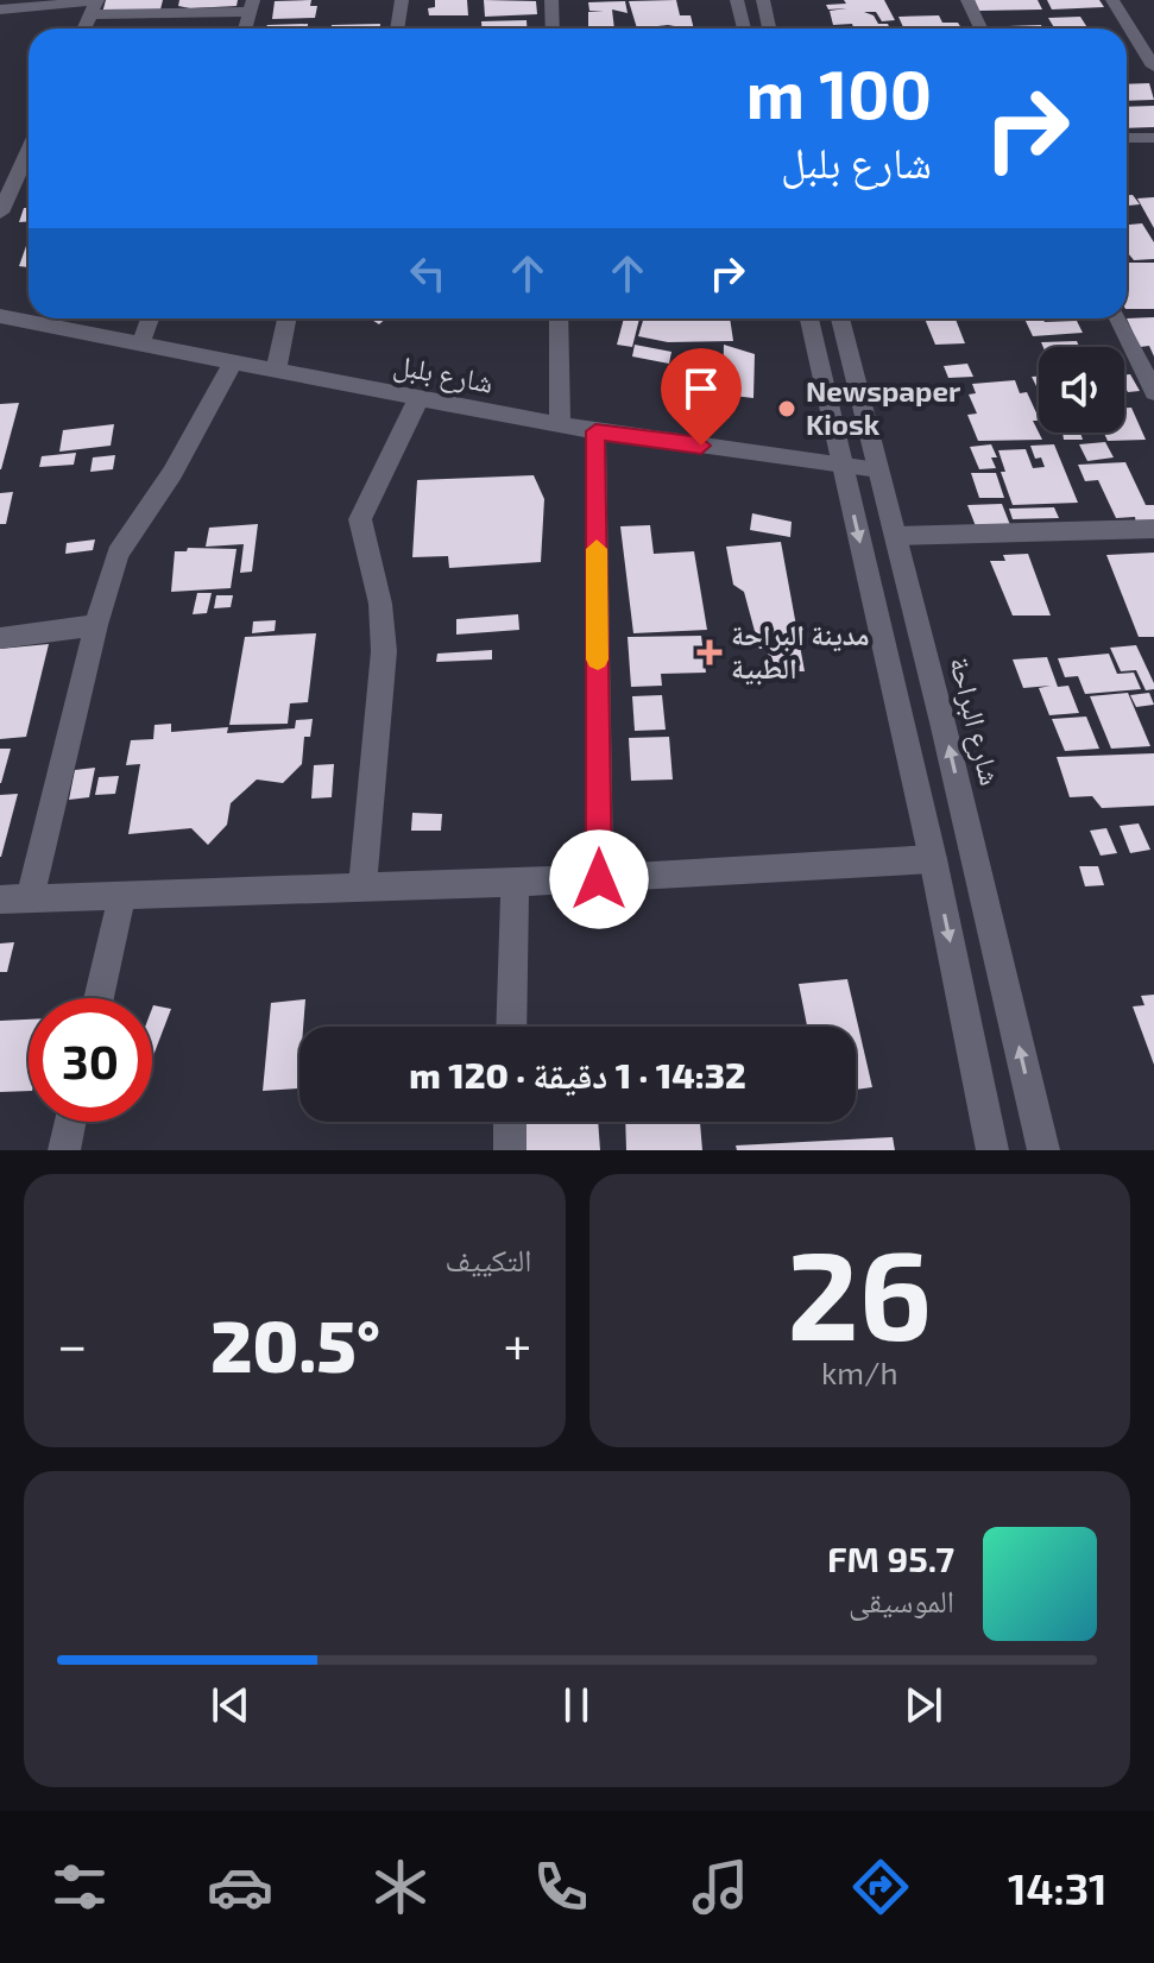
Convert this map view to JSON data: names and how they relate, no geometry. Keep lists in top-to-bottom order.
{
  "streets": {
    "street": ["شارع بلبل", "شارع البراحة"]
  },
  "crossings": [
    ["شارع بلبل", "شارع البراحة"]
  ],
  "places": {
    "other": ["Newspaper Kiosk"],
    "health": ["مدينة البراحة الطبية"]
  },
  "page": {
    "turn": ["100 m", "شارع بلبل"],
    "limit": "30",
    "trip": "14:32 · 1 دقيقة · 120 m",
    "tile": [
      ["26", "km/h"],
      "التكييف"
    ],
    "heat": ["−", "20.5°", "+"],
    "song": ["95.7 FM", "الموسيقى"],
    "tabs": "14:31"
  }
}
